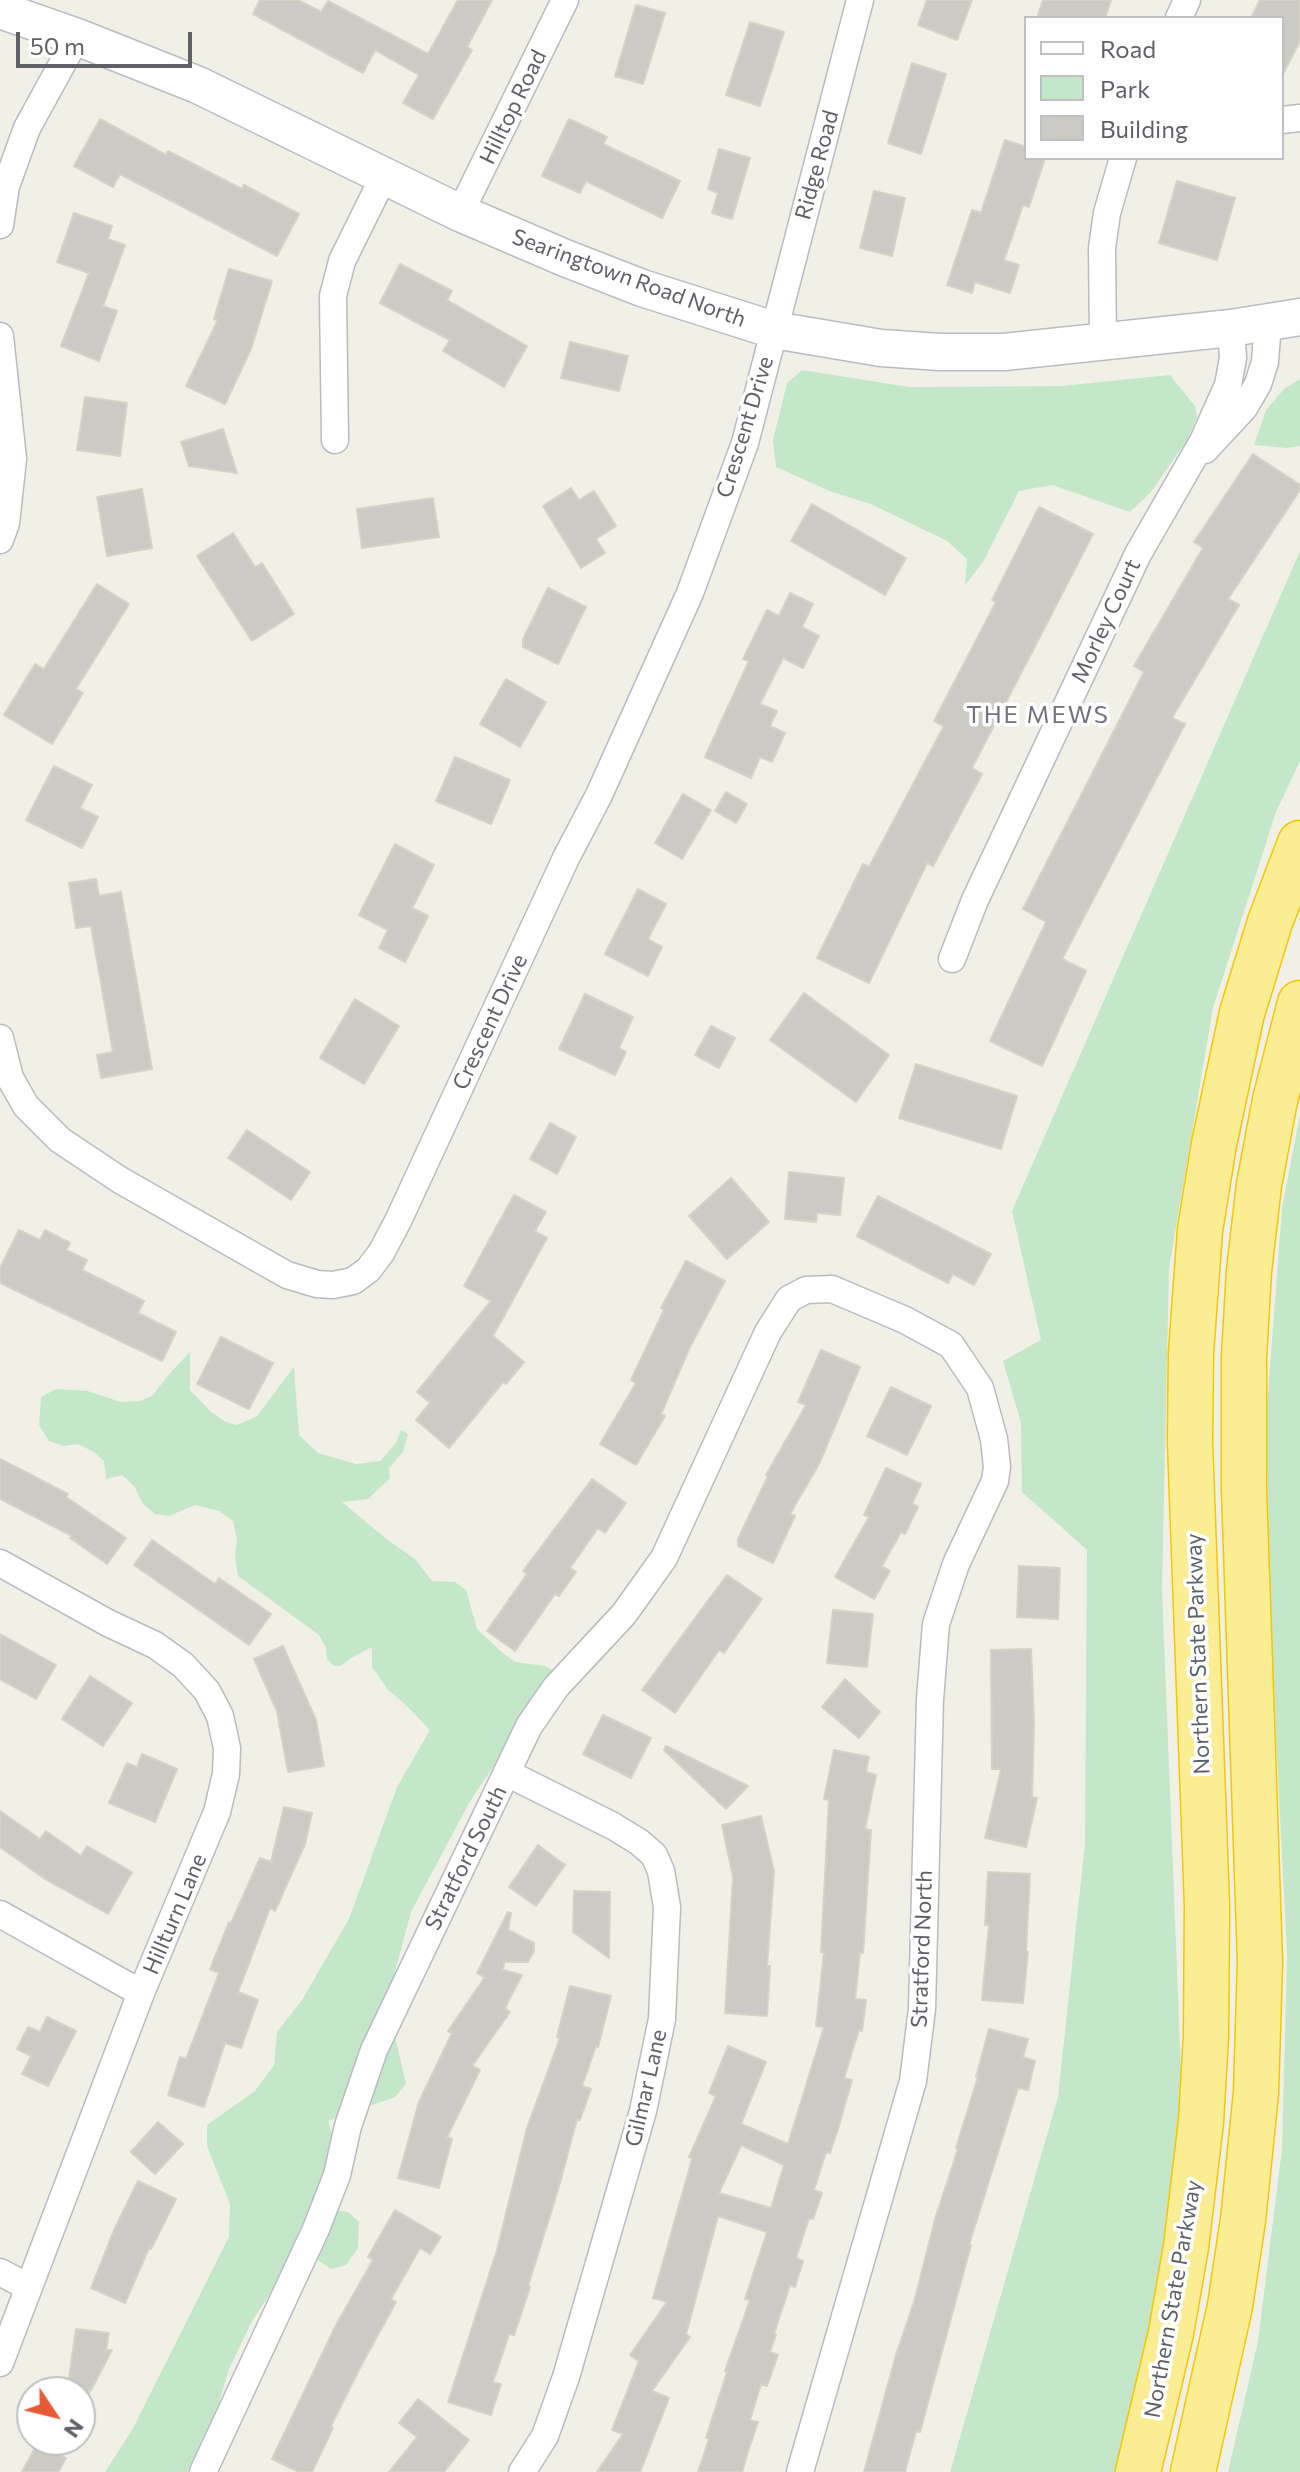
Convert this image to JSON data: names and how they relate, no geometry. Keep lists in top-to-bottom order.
{
  "streets": {
    "highway": ["Northern State Parkway"],
    "main road": ["Searingtown Road North"],
    "street": [
      "Hilltop Road",
      "Ridge Road",
      "Crescent Drive",
      "Morley Court",
      "Stratford South",
      "Hillturn Lane",
      "Stratford North",
      "Gilmar Lane"
    ]
  },
  "crossings": [
    ["Hilltop Road", "Searingtown Road North"],
    ["Ridge Road", "Searingtown Road North"],
    ["Ridge Road", "Crescent Drive"],
    ["Searingtown Road North", "Crescent Drive"],
    ["Searingtown Road North", "Morley Court"],
    ["Stratford South", "Stratford North"],
    ["Stratford South", "Gilmar Lane"]
  ],
  "districts": ["THE MEWS"],
  "legend": ["Road", "Park", "Building"],
  "scale_bar": "50 m",
  "north": "bottom right"
}
